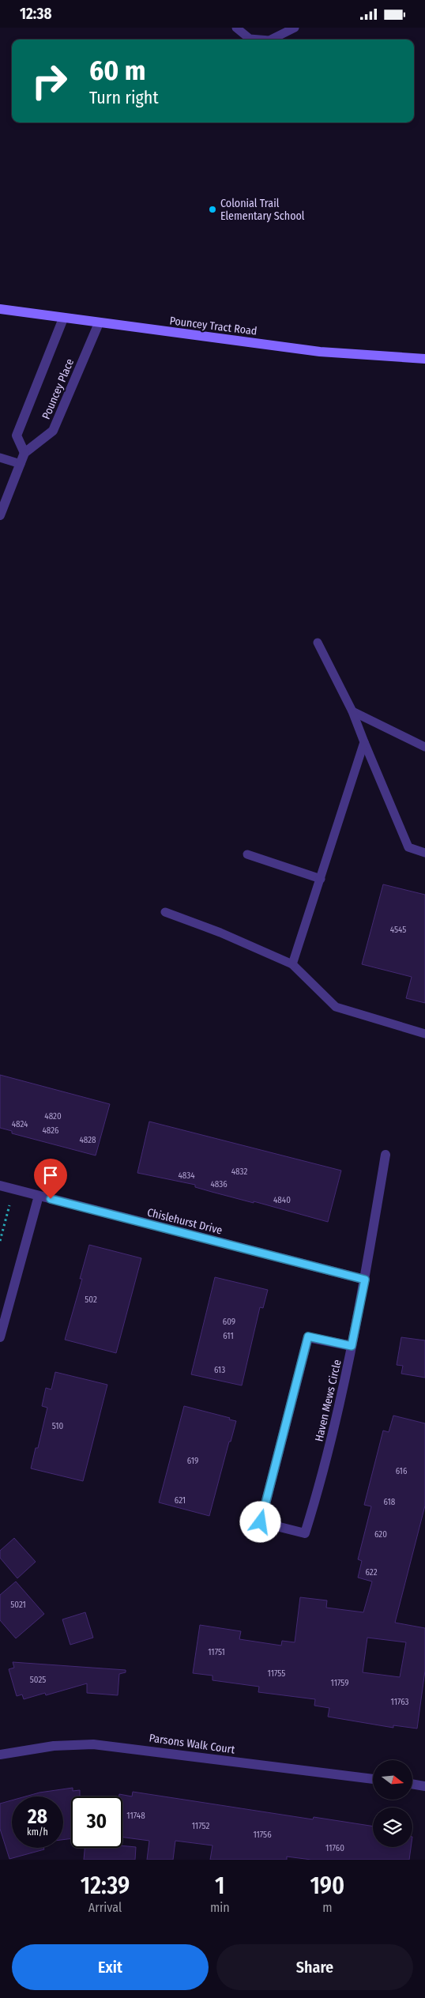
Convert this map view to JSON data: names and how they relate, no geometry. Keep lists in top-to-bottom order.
{
  "streets": {
    "main road": ["Pouncey Tract Road"],
    "street": [
      "Pouncey Place",
      "Chislehurst Drive",
      "Haven Mews Circle",
      "Parsons Walk Court"
    ]
  },
  "crossings": [
    ["Pouncey Tract Road", "Pouncey Place"],
    ["Chislehurst Drive", "Haven Mews Circle"]
  ],
  "places": ["Colonial Trail Elementary School"],
  "house_numbers": [
    "4545",
    "4820",
    "4824",
    "4826",
    "4828",
    "4832",
    "4834",
    "4836",
    "4840",
    "502",
    "609",
    "611",
    "613",
    "510",
    "619",
    "616",
    "621",
    "618",
    "620",
    "622",
    "5021",
    "11751",
    "11755",
    "5025",
    "11759",
    "11763",
    "11748",
    "11752",
    "11756",
    "11760"
  ],
  "north": "right",
  "page": {
    "status": "12:38",
    "turn": ["60 m", "Turn right"],
    "speed": "28 km/h",
    "limit": "30",
    "eta": [
      "12:39",
      "Arrival",
      "1",
      "min",
      "190",
      "m"
    ],
    "buttons": ["Exit", "Share"]
  }
}
